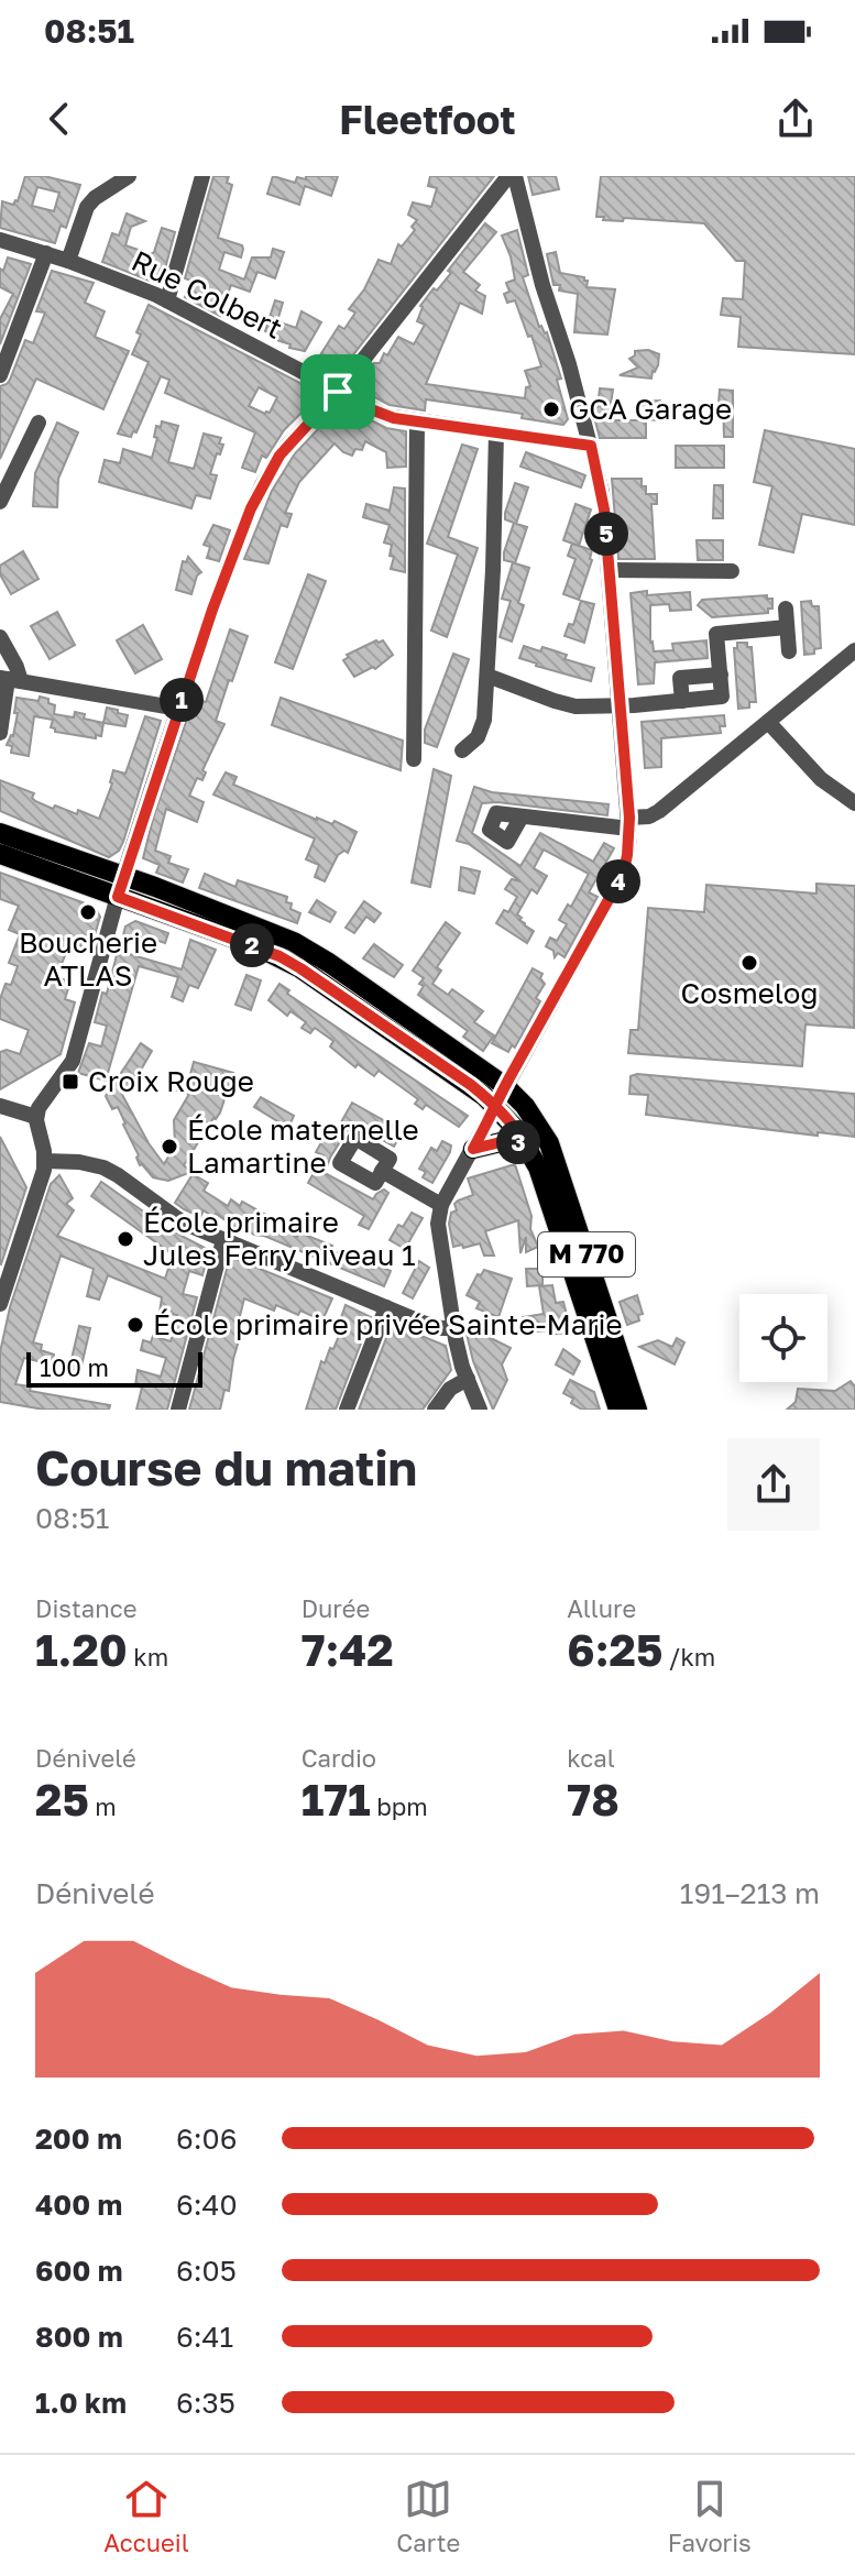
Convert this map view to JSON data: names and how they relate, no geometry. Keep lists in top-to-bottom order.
{
  "streets": {
    "main road": ["M 770"],
    "street": ["Rue Colbert"]
  },
  "places": {
    "other": [
      "GCA Garage",
      "Boucherie ATLAS",
      "Cosmelog",
      "École maternelle Lamartine",
      "École primaire Jules Ferry niveau 1",
      "École primaire privée Sainte-Marie"
    ],
    "transit": ["Croix Rouge"]
  },
  "scale_bar": "100 m",
  "page": {
    "status": "08:51",
    "header": "Fleetfoot",
    "pins": [
      "5",
      "1",
      "4",
      "2",
      "3"
    ],
    "scale": "100 m",
    "heading": ["Course du matin", "08:51"],
    "stats": [
      ["Distance", "1.20 km"],
      ["Durée", "7:42"],
      ["Allure", "6:25 /km"],
      ["Dénivelé", "25 m"],
      ["Cardio", "171 bpm"],
      ["kcal", "78"]
    ],
    "chart": ["Dénivelé", "191–213 m"],
    "list": [
      {
        "name": "200 m",
        "note": "6:06"
      },
      {
        "name": "400 m",
        "note": "6:40"
      },
      {
        "name": "600 m",
        "note": "6:05"
      },
      {
        "name": "800 m",
        "note": "6:41"
      },
      {
        "name": "1.0 km",
        "note": "6:35"
      }
    ],
    "tabs": ["Accueil", "Carte", "Favoris"]
  }
}
